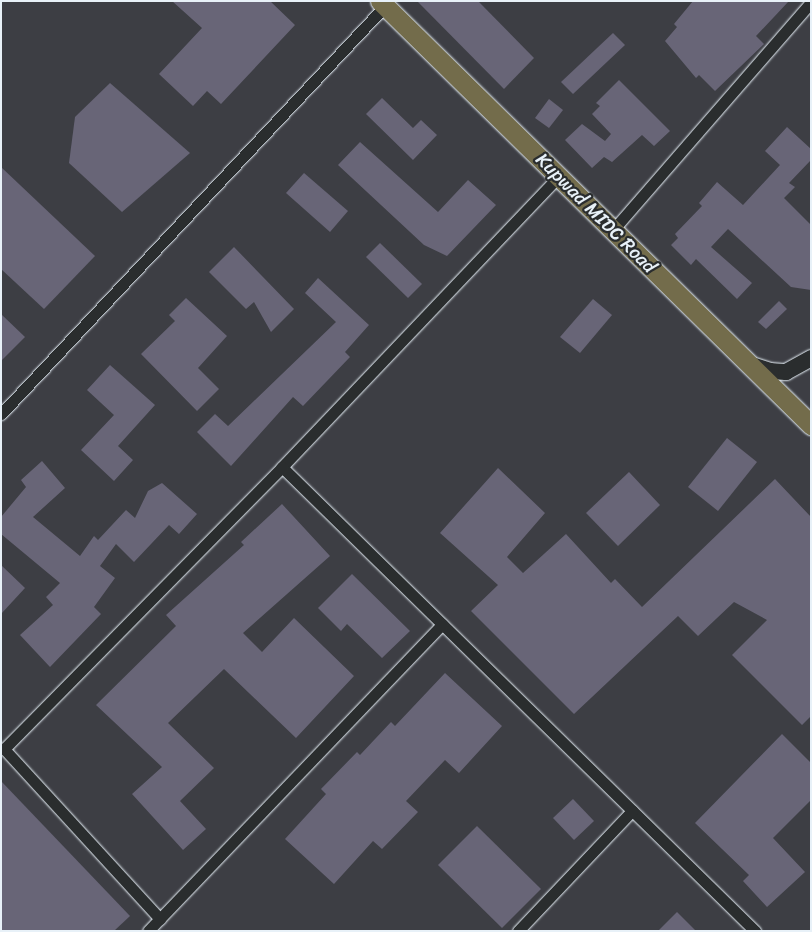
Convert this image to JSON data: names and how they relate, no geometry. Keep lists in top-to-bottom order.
{
  "streets": {
    "main road": ["Kupwad MIDC Road"]
  }
}
